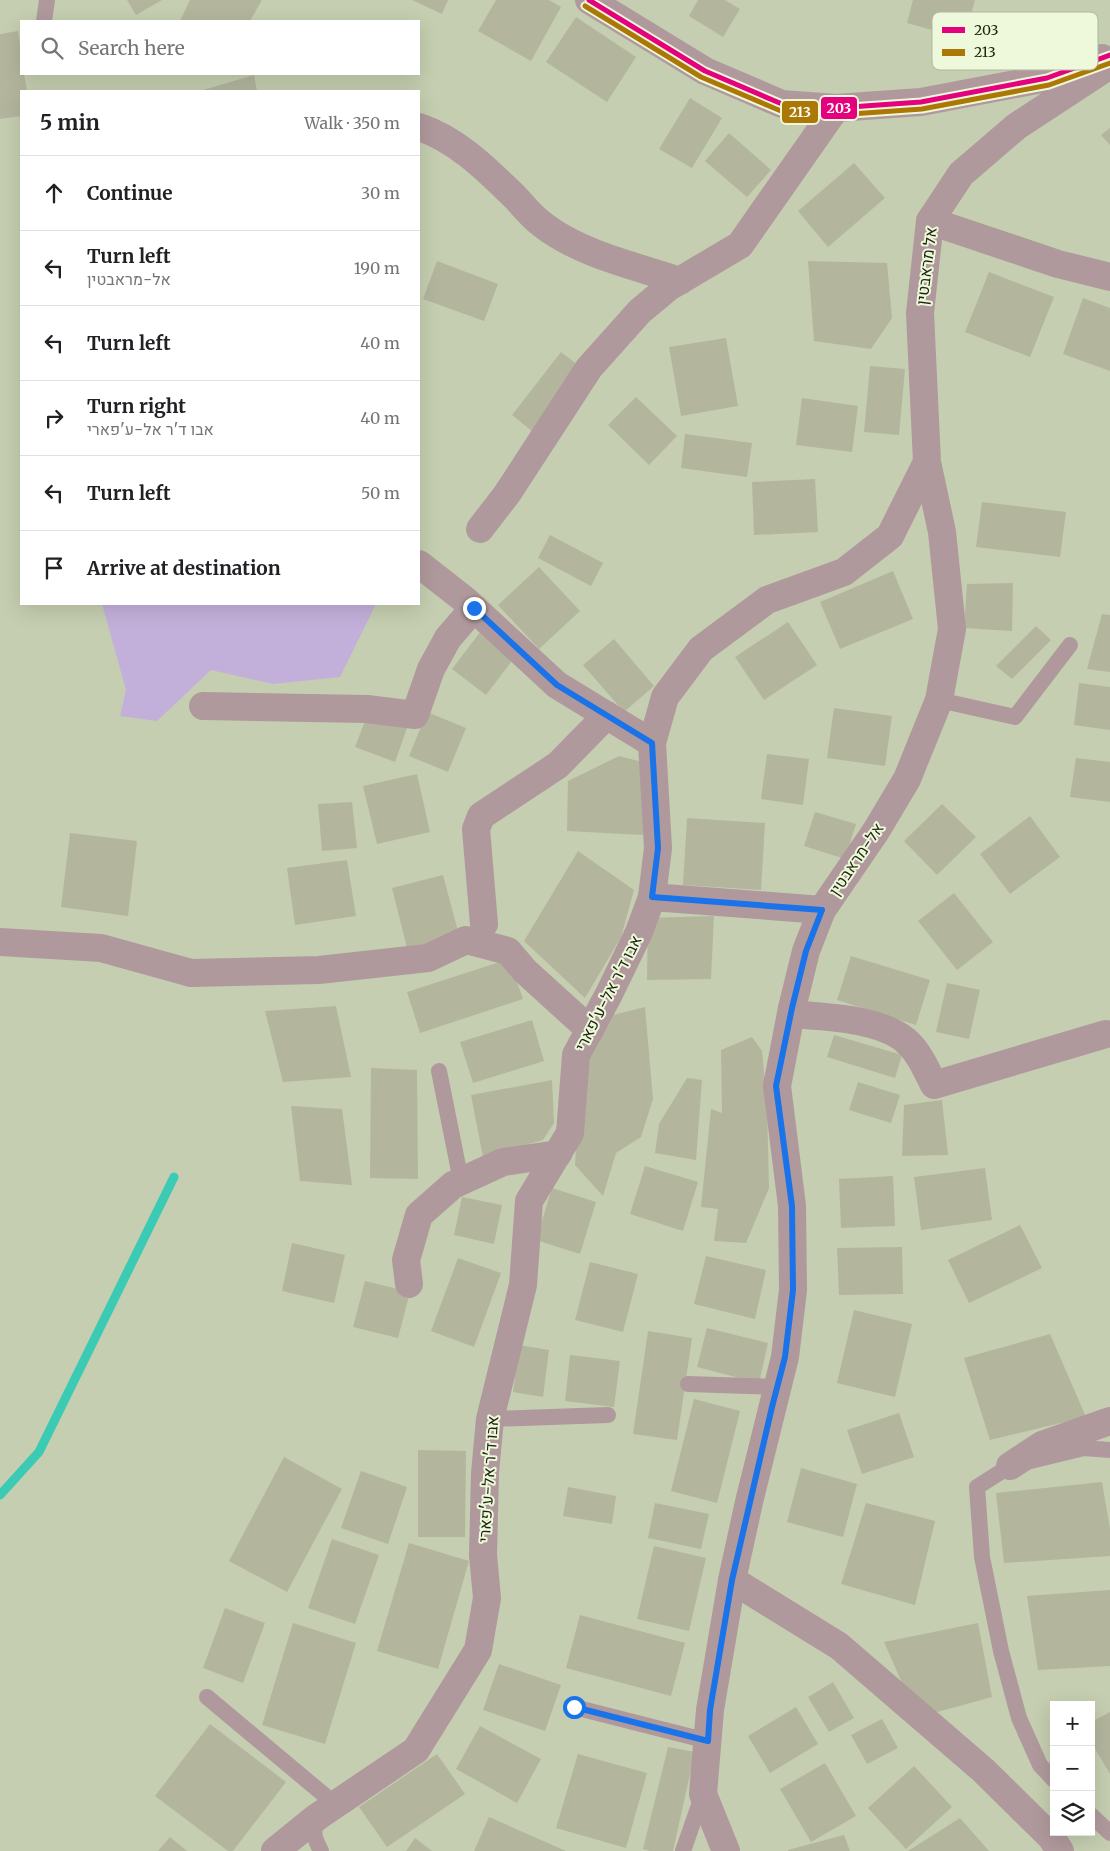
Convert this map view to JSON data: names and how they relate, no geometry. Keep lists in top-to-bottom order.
{
  "streets": {
    "street": ["אל מראבטין", "אל-מראבטין", "אבו ד'ר אל-ע'פארי"]
  },
  "crossings": [
    ["אל מראבטין", "אל-מראבטין"],
    ["אל מראבטין", "אבו ד'ר אל-ע'פארי"],
    ["אל-מראבטין", "אבו ד'ר אל-ע'פארי"]
  ],
  "lines": ["transit line 203", "transit line 213"],
  "legend": ["203", "213"],
  "page": {
    "search": "Search here",
    "heading": ["5 min", "Walk · 350 m"],
    "list": [
      ["Continue", "30 m"],
      ["Turn left", "אל-מראבטין", "190 m"],
      ["Turn left", "40 m"],
      ["Turn right", "אבו ד'ר אל-ע'פארי", "40 m"],
      ["Turn left", "50 m"],
      "Arrive at destination"
    ],
    "map_buttons": ["+", "−"]
  }
}
